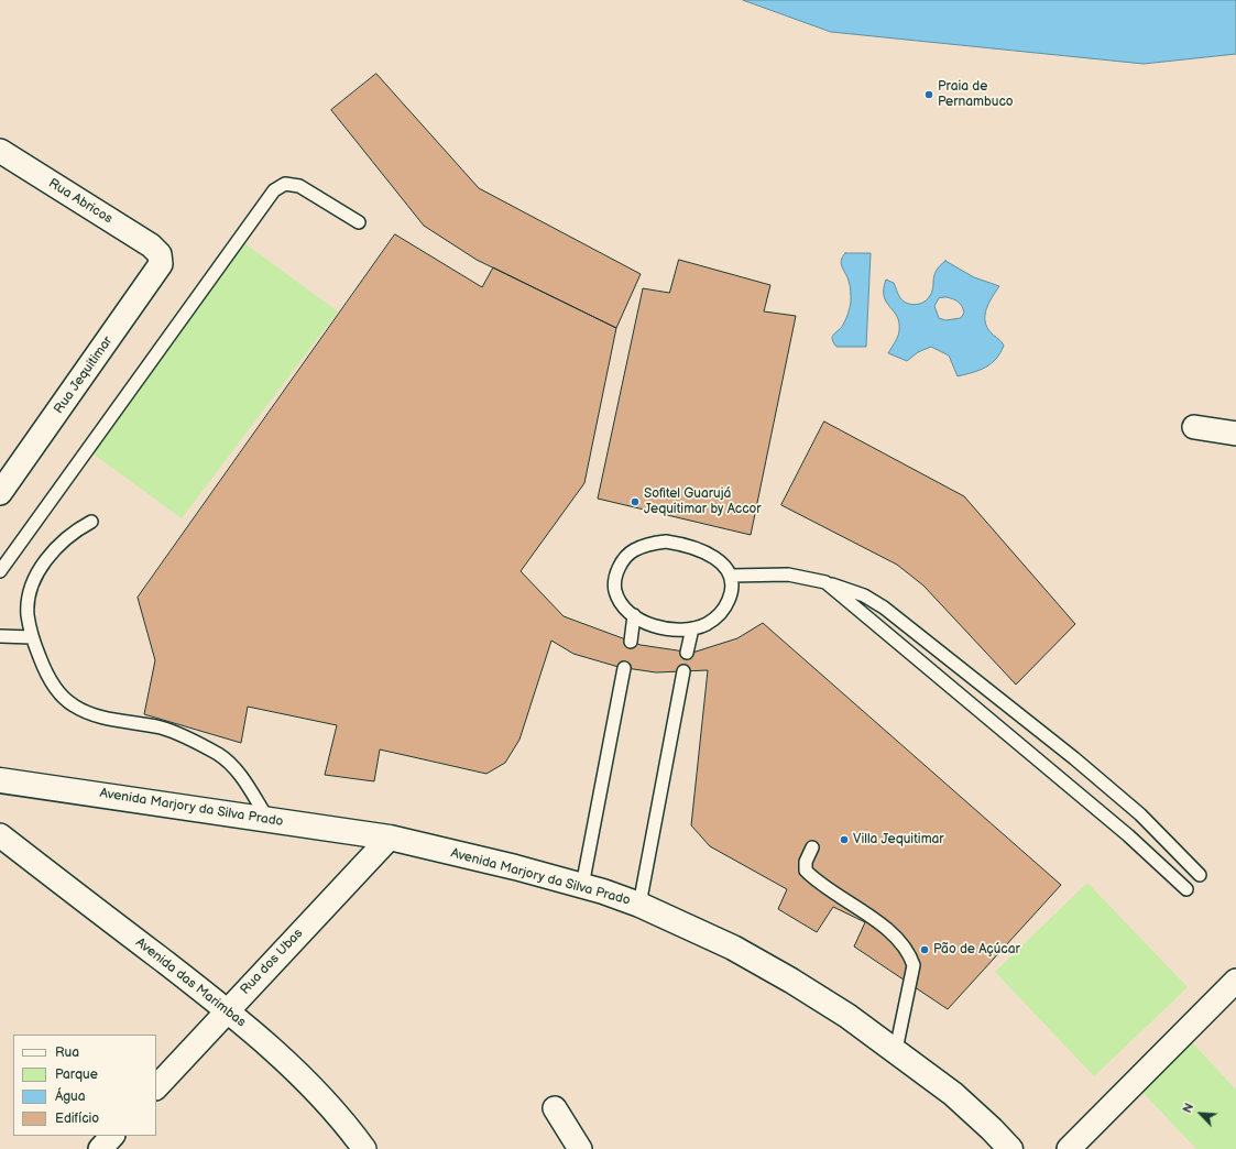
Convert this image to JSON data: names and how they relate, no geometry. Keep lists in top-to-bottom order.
{
  "streets": {
    "main road": ["Avenida Marjory da Silva Prado"],
    "street": [
      "Rua Abricos",
      "Rua Jequitimar",
      "Rua dos Ubas",
      "Avenida das Marimbas"
    ]
  },
  "crossings": [
    ["Rua Abricos", "Rua Jequitimar"],
    ["Avenida Marjory da Silva Prado", "Rua dos Ubas"],
    ["Rua dos Ubas", "Avenida das Marimbas"]
  ],
  "places": [
    "Praia de Pernambuco",
    "Sofitel Guarujá Jequitimar by Accor",
    "Villa Jequitimar",
    "Pão de Açúcar"
  ],
  "legend": [
    "Rua",
    "Parque",
    "Água",
    "Edifício"
  ],
  "north": "top left"
}
